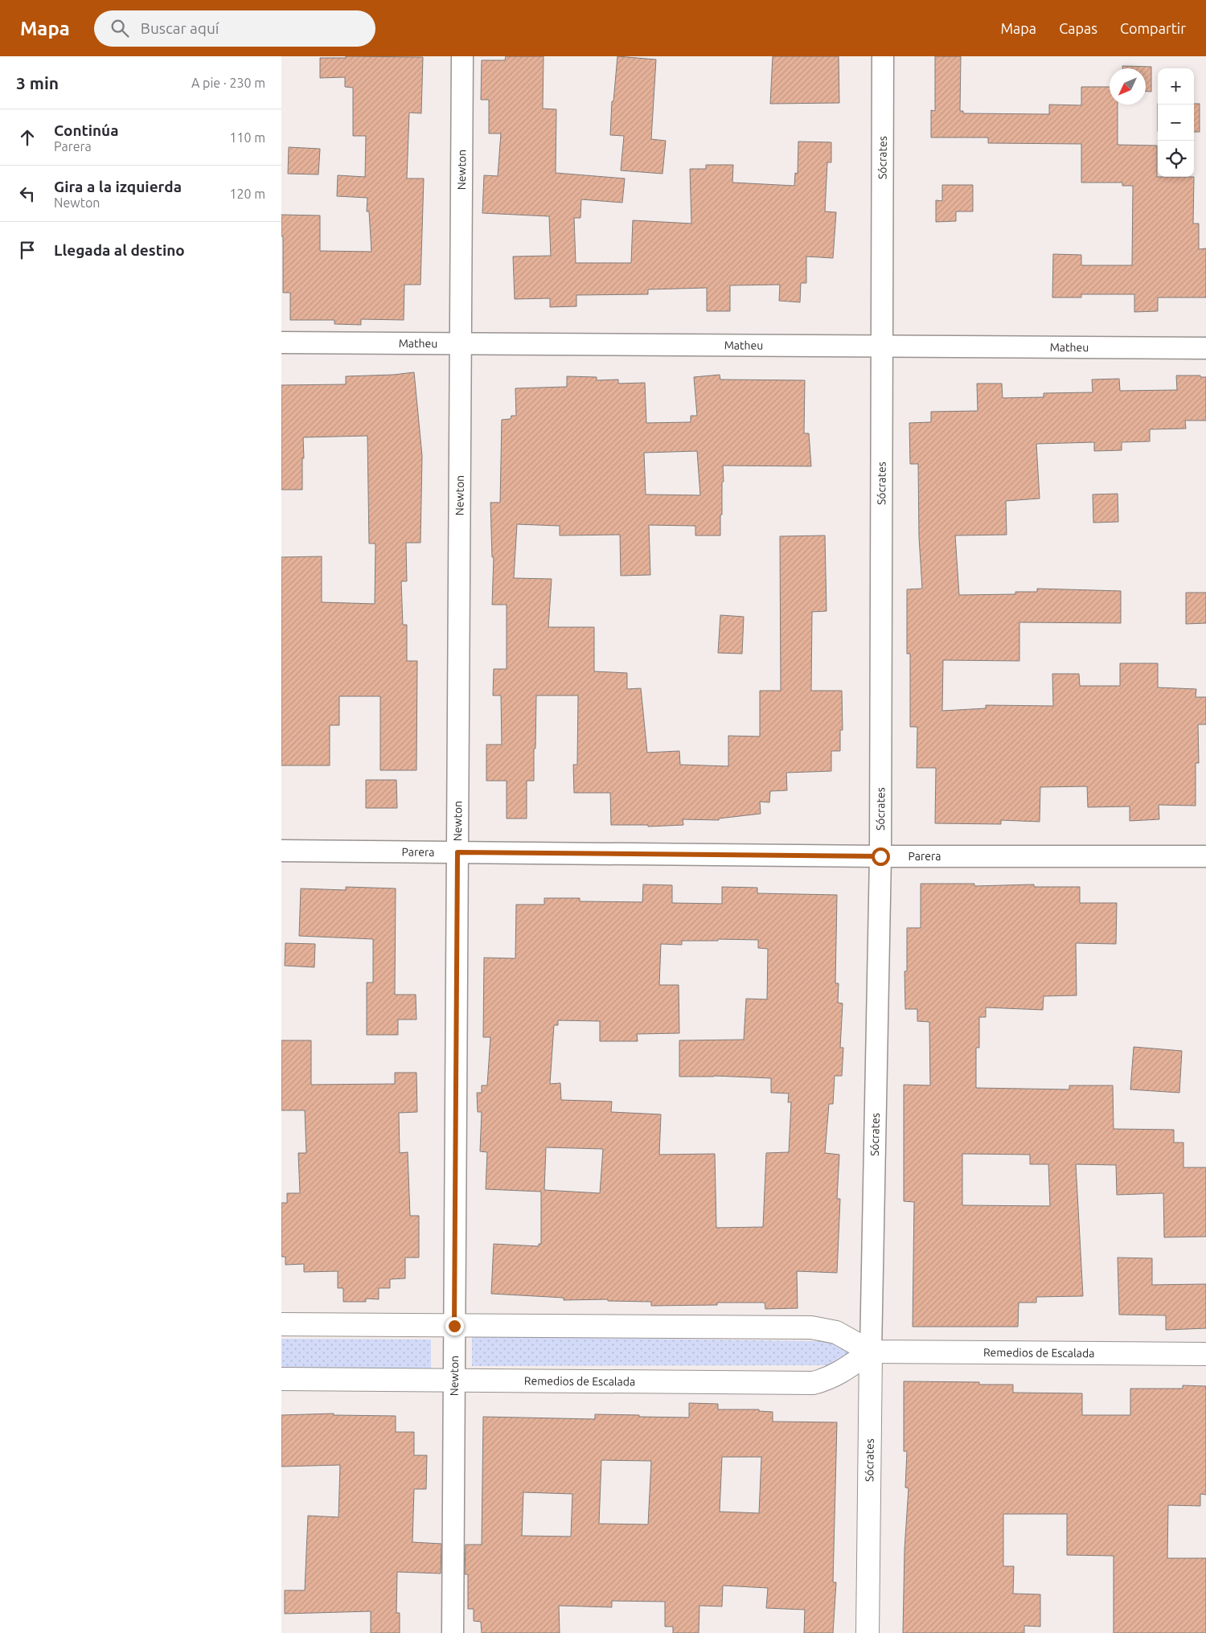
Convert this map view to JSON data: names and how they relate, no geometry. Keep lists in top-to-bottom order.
{
  "streets": {
    "main road": ["Sócrates", "Remedios de Escalada"],
    "street": ["Newton", "Matheu", "Parera"]
  },
  "crossings": [
    ["Sócrates", "Matheu"],
    ["Sócrates", "Parera"],
    ["Sócrates", "Remedios de Escalada"],
    ["Newton", "Matheu"],
    ["Newton", "Parera"],
    ["Newton", "Remedios de Escalada"]
  ],
  "north": "bottom left",
  "page": {
    "header": "Mapa",
    "search": "Buscar aquí",
    "nav": ["Mapa", "Capas", "Compartir"],
    "heading": ["3 min", "A pie · 230 m"],
    "map_buttons": ["+", "−"],
    "list": [
      ["Continúa", "Parera", "110 m"],
      ["Gira a la izquierda", "Newton", "120 m"],
      "Llegada al destino"
    ]
  }
}
